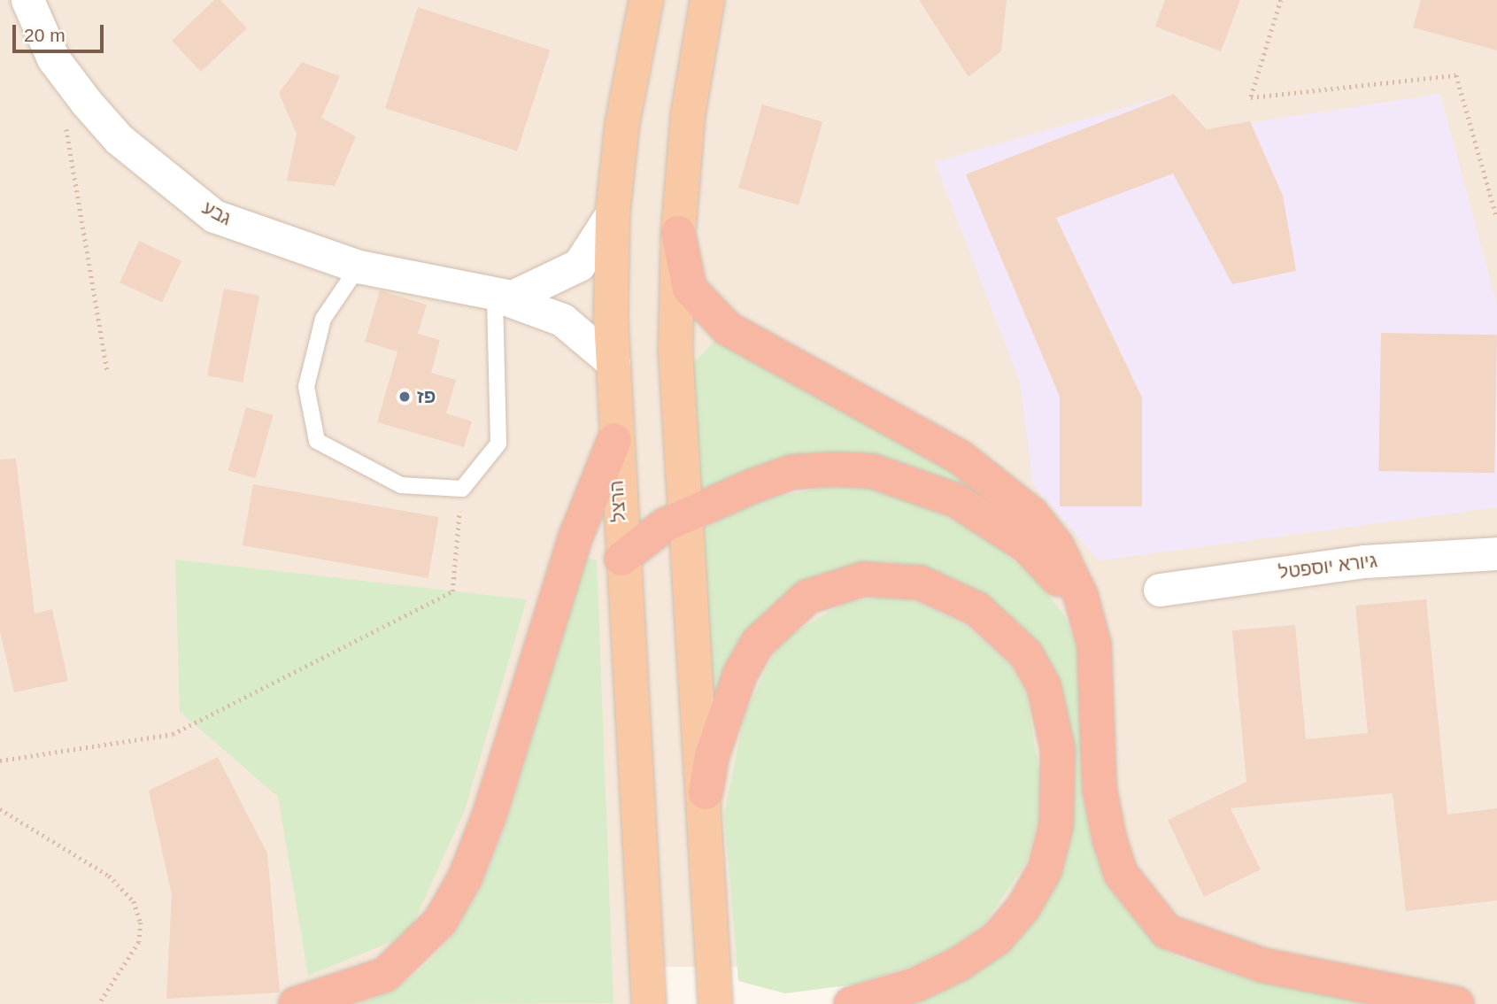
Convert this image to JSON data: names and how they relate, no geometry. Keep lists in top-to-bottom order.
{
  "streets": {
    "highway": ["הרצל"],
    "street": ["גבע", "גיורא יוספטל"]
  },
  "crossings": [
    ["גבע", "הרצל"]
  ],
  "places": ["פז"],
  "scale_bar": "20 m"
}
